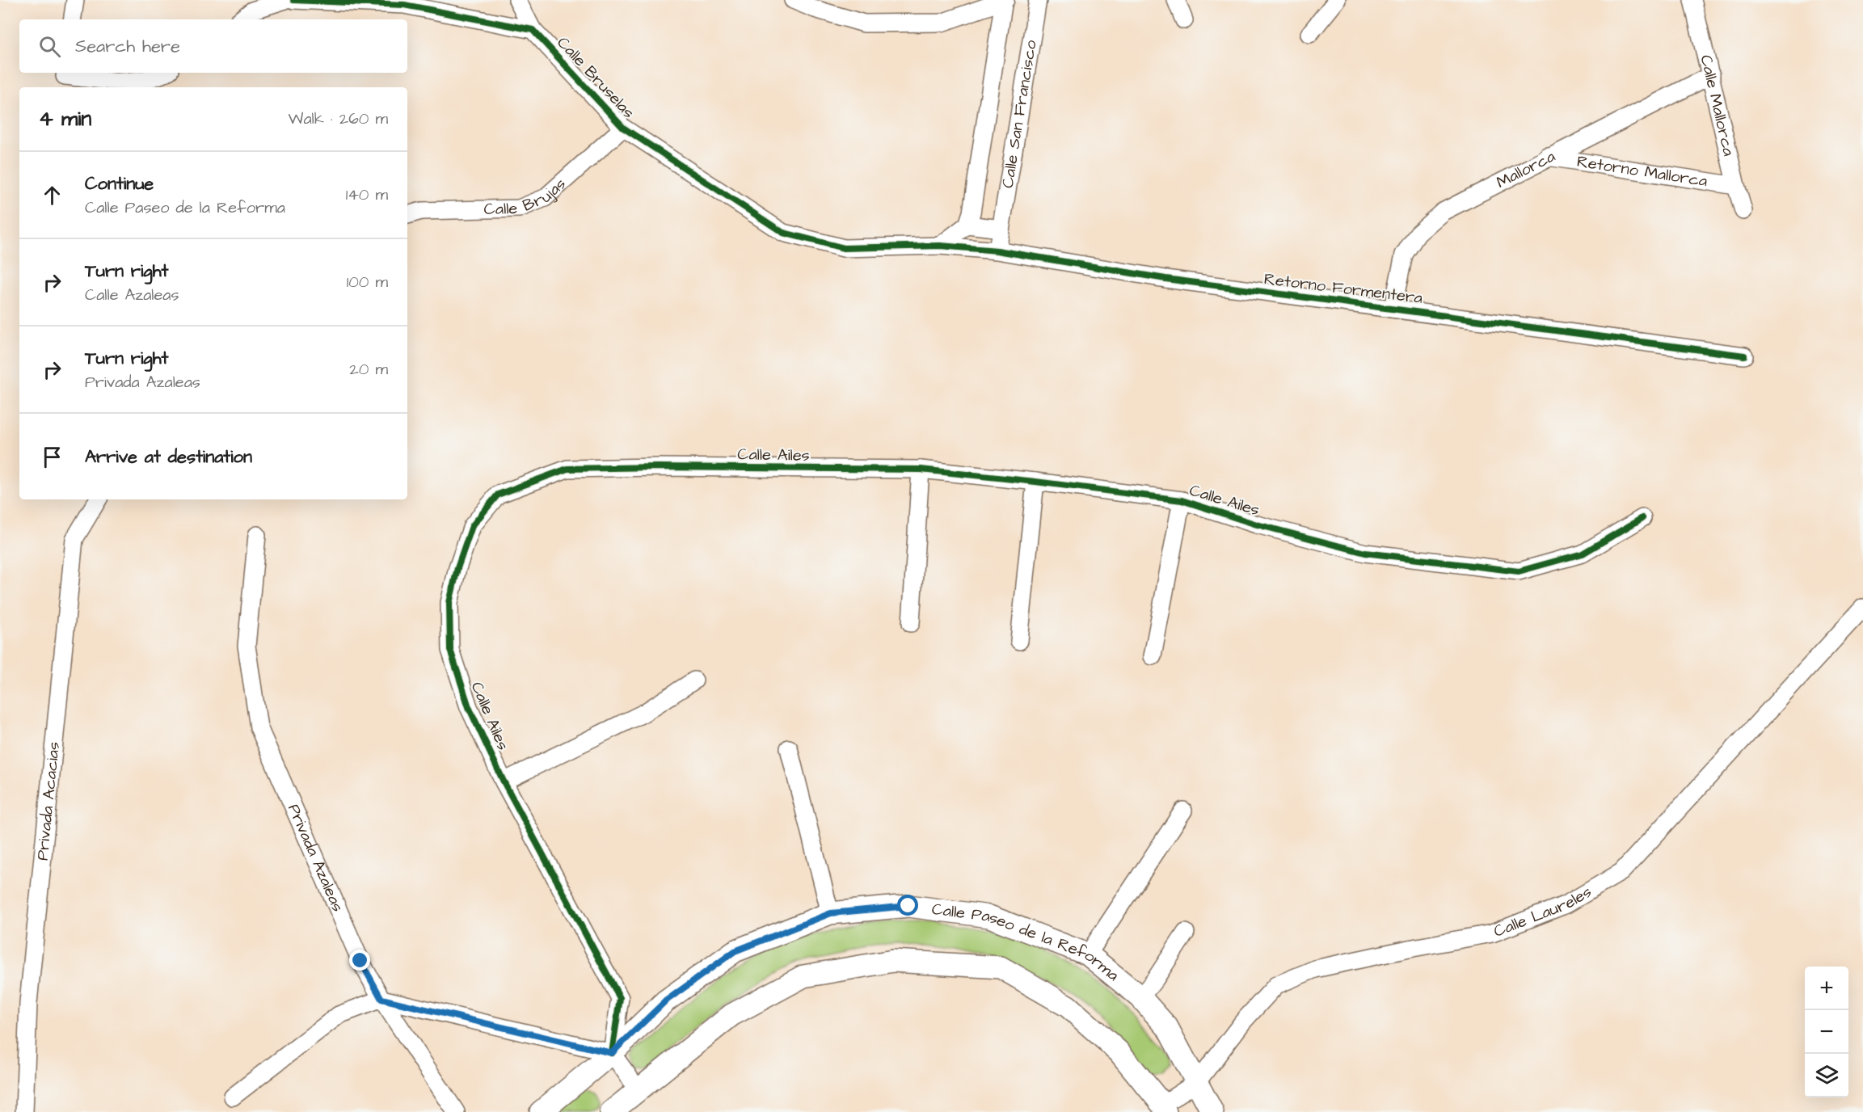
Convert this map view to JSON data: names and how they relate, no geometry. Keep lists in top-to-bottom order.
{
  "streets": {
    "main road": ["Calle Paseo de la Reforma"],
    "street": [
      "Calle Bruselas",
      "Calle Mallorca",
      "Calle San Francisco",
      "Mallorca",
      "Retorno Mallorca",
      "Calle Brujas",
      "Retorno Formentera",
      "Calle Ailes",
      "Privada Acacias",
      "Privada Azaleas",
      "Calle Laureles"
    ]
  },
  "crossings": [
    ["Calle Bruselas", "Calle Brujas"],
    ["Calle Bruselas", "Retorno Formentera"],
    ["Calle Mallorca", "Mallorca"],
    ["Calle Mallorca", "Retorno Mallorca"],
    ["Calle San Francisco", "Retorno Formentera"],
    ["Mallorca", "Retorno Mallorca"],
    ["Mallorca", "Retorno Formentera"],
    ["Calle Ailes", "Calle Paseo de la Reforma"],
    ["Calle Laureles", "Calle Paseo de la Reforma"]
  ],
  "page": {
    "search": "Search here",
    "heading": ["4 min", "Walk · 260 m"],
    "list": [
      ["Continue", "Calle Paseo de la Reforma", "140 m"],
      ["Turn right", "Calle Azaleas", "100 m"],
      ["Turn right", "Privada Azaleas", "20 m"],
      "Arrive at destination"
    ],
    "map_buttons": ["+", "−"]
  }
}
